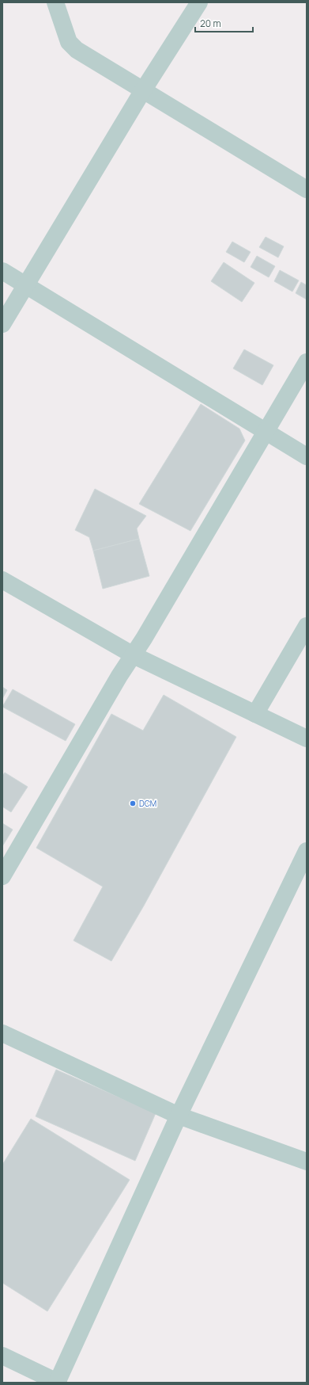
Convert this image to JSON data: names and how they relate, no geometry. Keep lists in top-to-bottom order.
{
  "places": ["DCM"],
  "scale_bar": "20 m"
}
